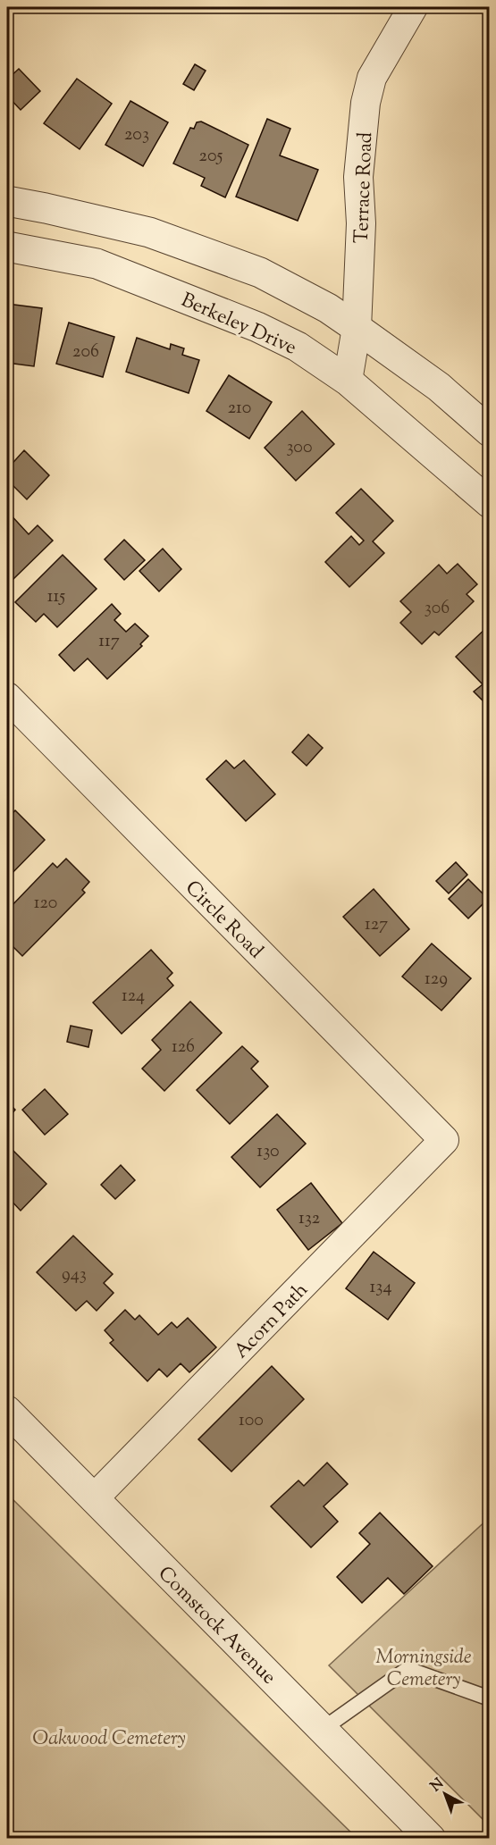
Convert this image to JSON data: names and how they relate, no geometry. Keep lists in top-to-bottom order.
{
  "streets": {
    "street": [
      "Terrace Road",
      "Berkeley Drive",
      "Circle Road",
      "Acorn Path",
      "Comstock Avenue"
    ]
  },
  "crossings": [
    ["Terrace Road", "Berkeley Drive"],
    ["Circle Road", "Acorn Path"],
    ["Acorn Path", "Comstock Avenue"]
  ],
  "parks": ["Morningside Cemetery", "Oakwood Cemetery"],
  "house_numbers": [
    "203",
    "205",
    "206",
    "210",
    "300",
    "115",
    "306",
    "117",
    "120",
    "127",
    "129",
    "124",
    "126",
    "130",
    "132",
    "943",
    "134",
    "100"
  ],
  "north": "top left"
}
